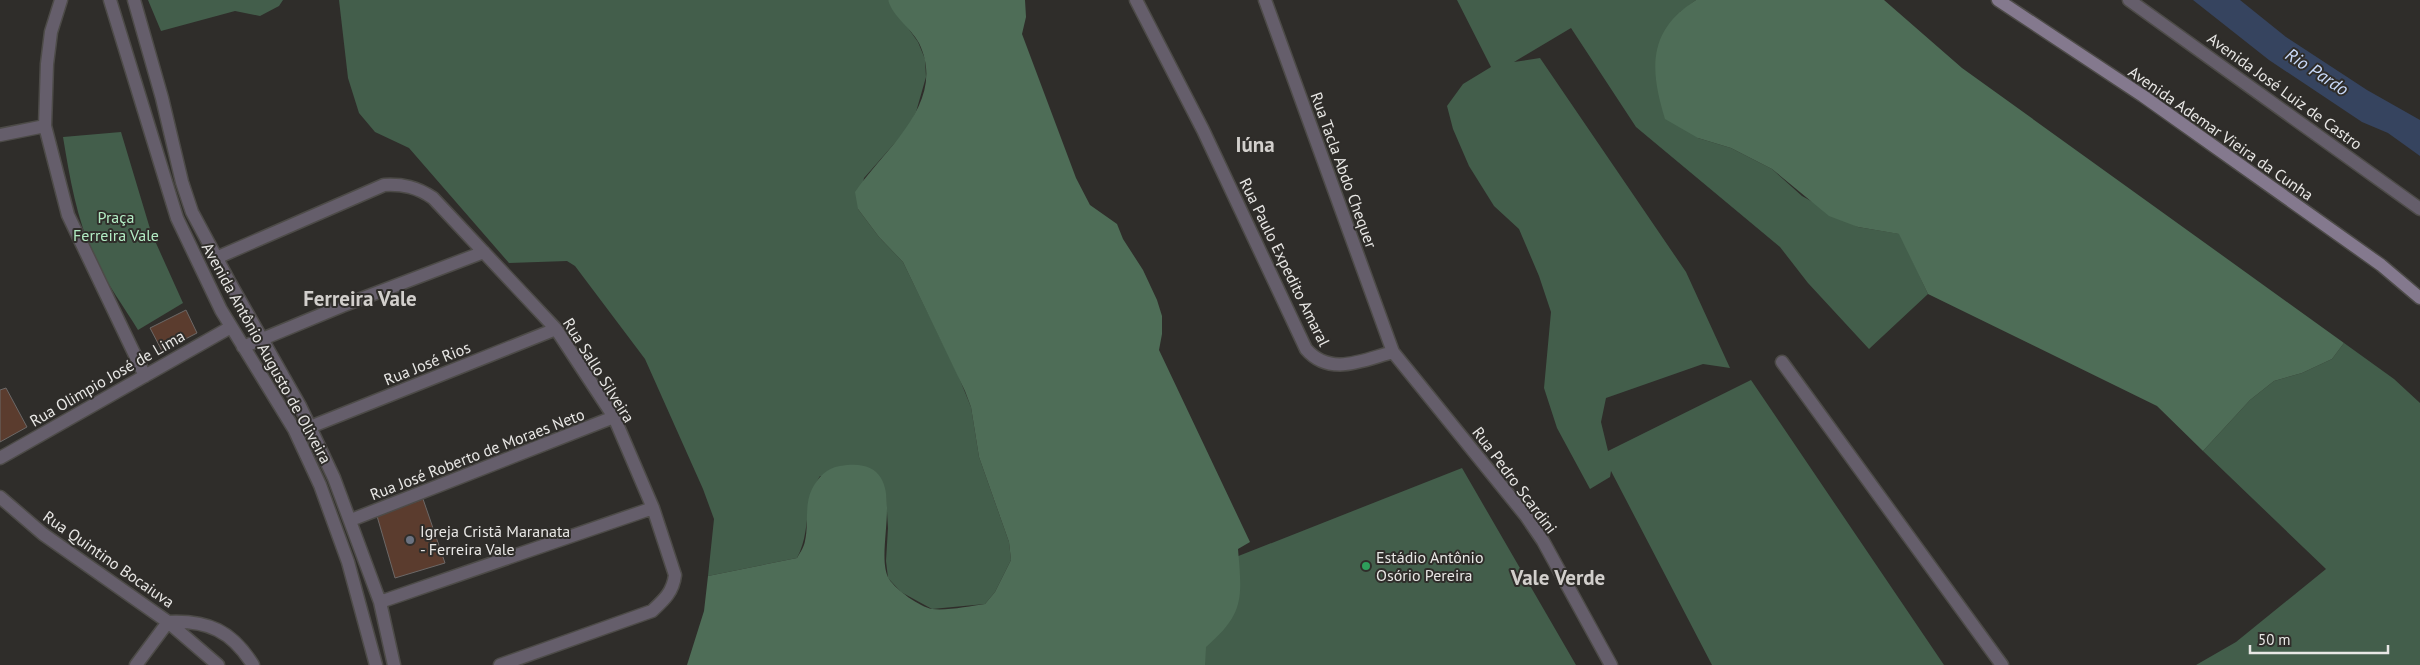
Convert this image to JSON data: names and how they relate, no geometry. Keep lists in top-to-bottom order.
{
  "streets": {
    "street": [
      "Avenida José Luiz de Castro",
      "Avenida Ademar Vieira da Cunha",
      "Rua Tacla Abdo Chequer",
      "Rua Paulo Expedito Amaral",
      "Avenida Antônio Augusto de Oliveira",
      "Rua José Rios",
      "Rua Sallo Silveira",
      "Rua Olimpio José de Lima",
      "Rua José Roberto de Moraes Neto",
      "Rua Pedro Scardini",
      "Rua Quintino Bocaiuva"
    ]
  },
  "crossings": [
    ["Rua Tacla Abdo Chequer", "Rua Paulo Expedito Amaral"],
    ["Rua Tacla Abdo Chequer", "Rua Pedro Scardini"],
    ["Rua Paulo Expedito Amaral", "Rua Pedro Scardini"],
    ["Avenida Antônio Augusto de Oliveira", "Rua José Rios"],
    ["Avenida Antônio Augusto de Oliveira", "Rua Sallo Silveira"],
    ["Avenida Antônio Augusto de Oliveira", "Rua Olimpio José de Lima"],
    ["Avenida Antônio Augusto de Oliveira", "Rua José Roberto de Moraes Neto"],
    ["Rua José Rios", "Rua Sallo Silveira"],
    ["Rua Sallo Silveira", "Rua José Roberto de Moraes Neto"]
  ],
  "districts": ["Iúna", "Ferreira Vale", "Vale Verde"],
  "water": ["Rio Pardo"],
  "parks": ["Praça Ferreira Vale"],
  "places": ["Igreja Cristã Maranata - Ferreira Vale", "Estádio Antônio Osório Pereira"],
  "scale_bar": "50 m"
}
